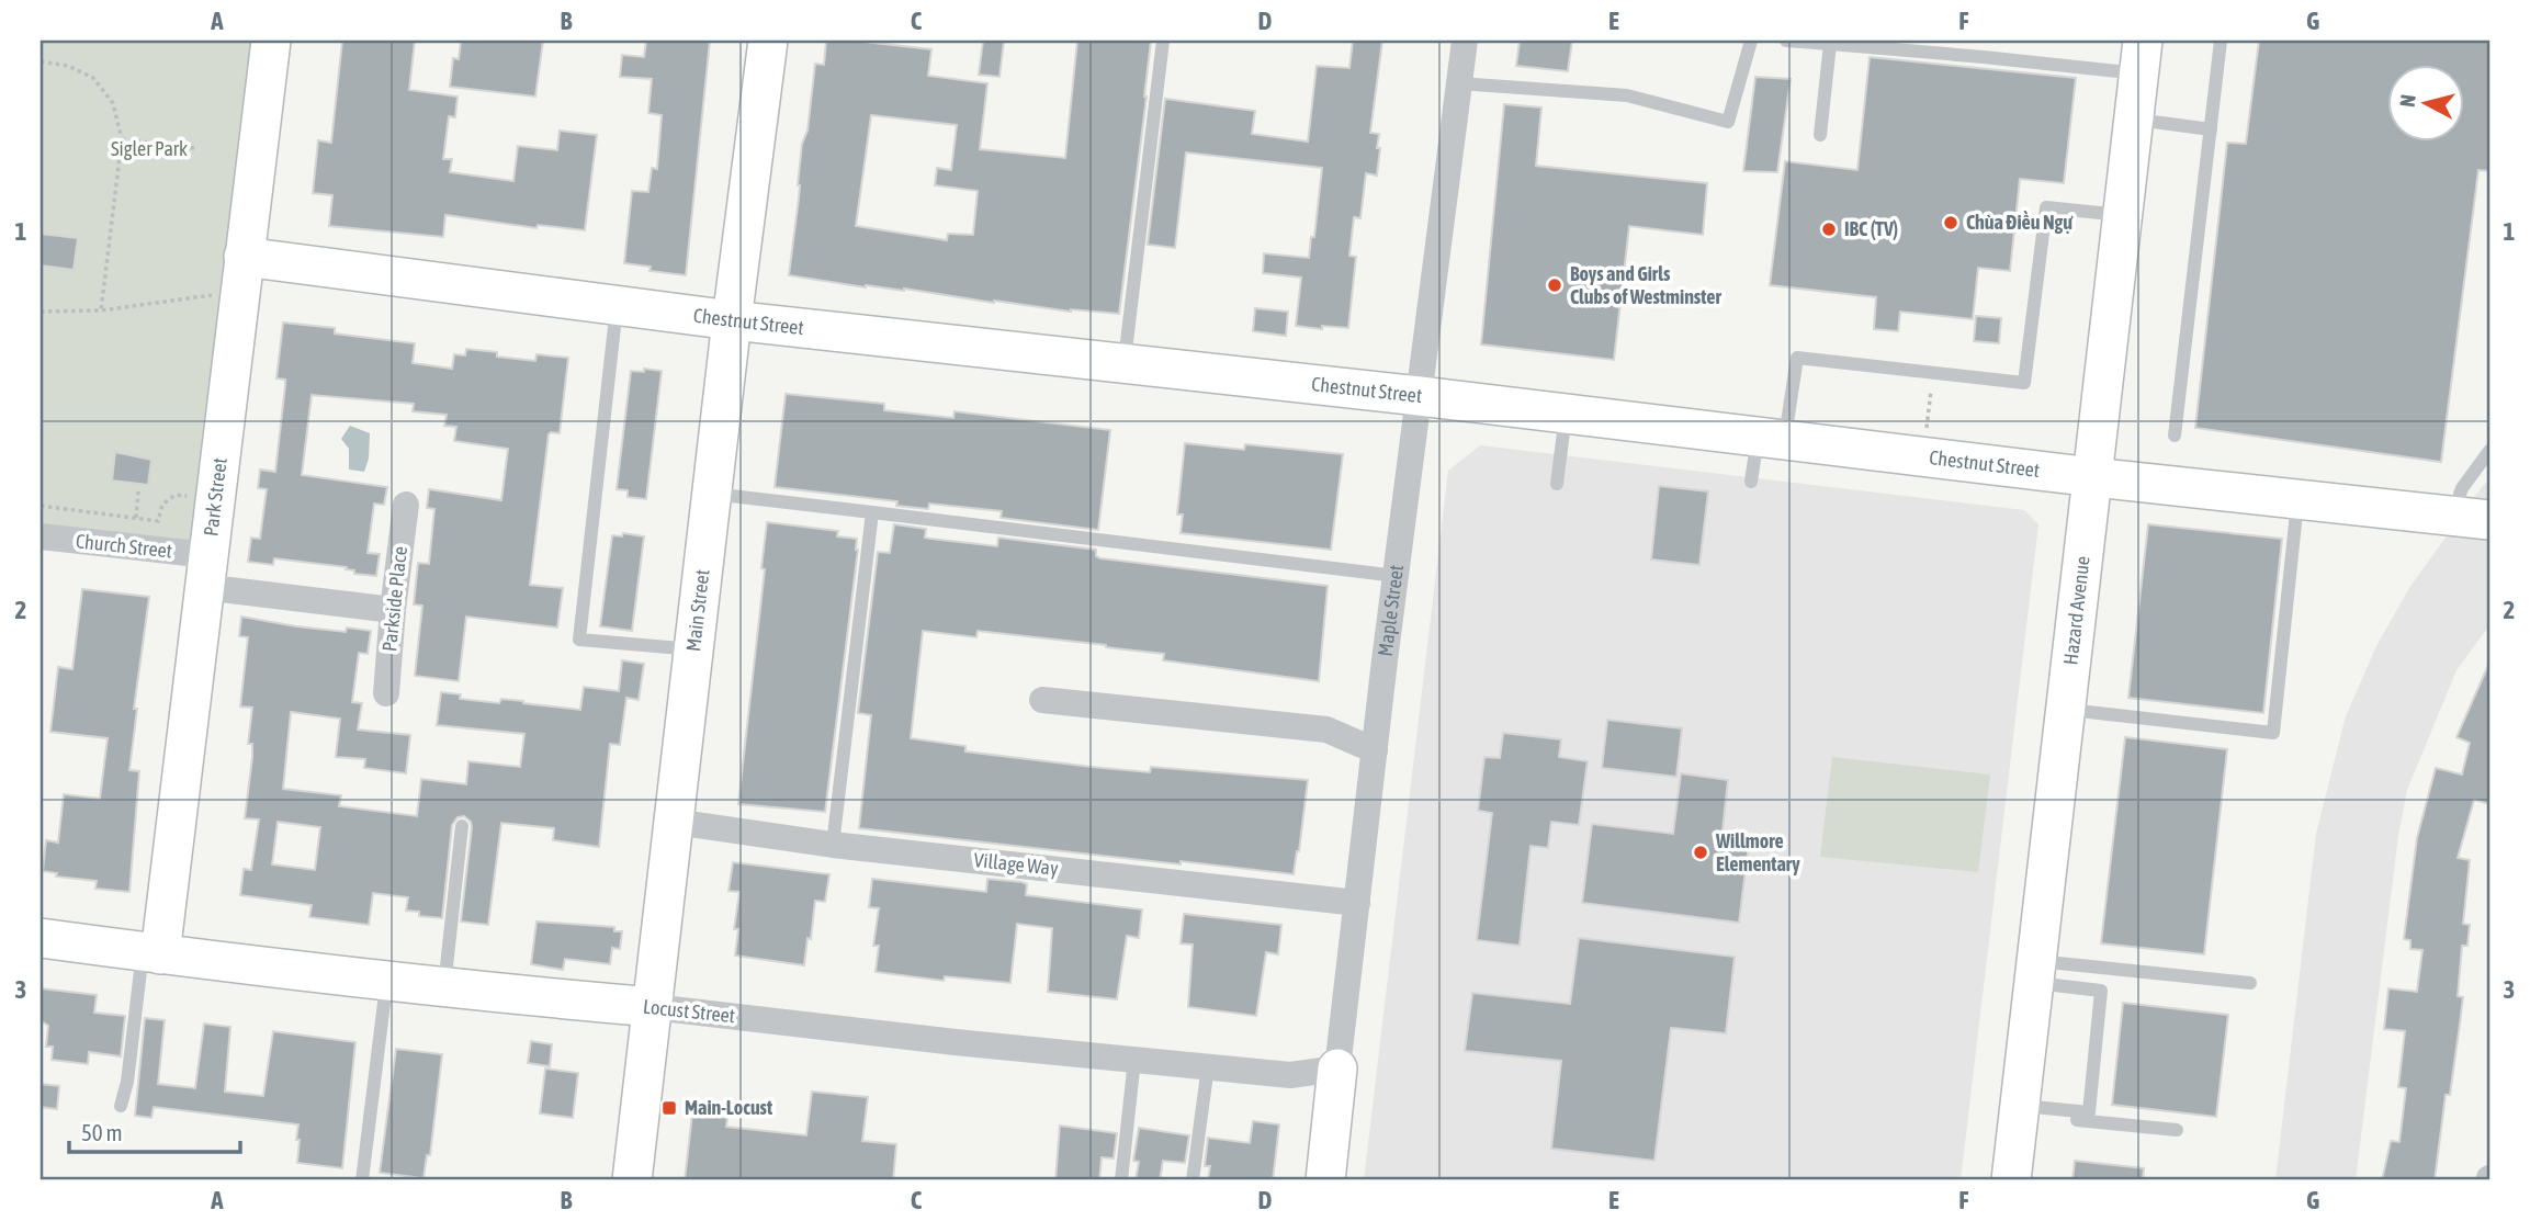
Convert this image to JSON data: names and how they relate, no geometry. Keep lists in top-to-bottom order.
{
  "streets": {
    "street": [
      "Chestnut Street",
      "Park Street",
      "Church Street",
      "Parkside Place",
      "Main Street",
      "Maple Street",
      "Hazard Avenue",
      "Village Way",
      "Locust Street"
    ]
  },
  "crossings": [
    ["Chestnut Street", "Park Street"],
    ["Chestnut Street", "Main Street"],
    ["Chestnut Street", "Maple Street"],
    ["Chestnut Street", "Hazard Avenue"],
    ["Park Street", "Church Street"],
    ["Park Street", "Locust Street"],
    ["Church Street", "Parkside Place"],
    ["Main Street", "Village Way"],
    ["Main Street", "Locust Street"],
    ["Maple Street", "Village Way"],
    ["Maple Street", "Locust Street"]
  ],
  "parks": ["Sigler Park"],
  "places": {
    "other": [
      "Chùa Điều Ngự",
      "IBC (TV)",
      "Boys and Girls Clubs of Westminster",
      "Willmore Elementary"
    ],
    "transit": ["Main-Locust"]
  },
  "scale_bar": "50 m",
  "north": "left",
  "grid": {
    "columns": [
      "A",
      "B",
      "C",
      "D",
      "E",
      "F",
      "G"
    ],
    "rows": ["1", "2", "3"]
  }
}
